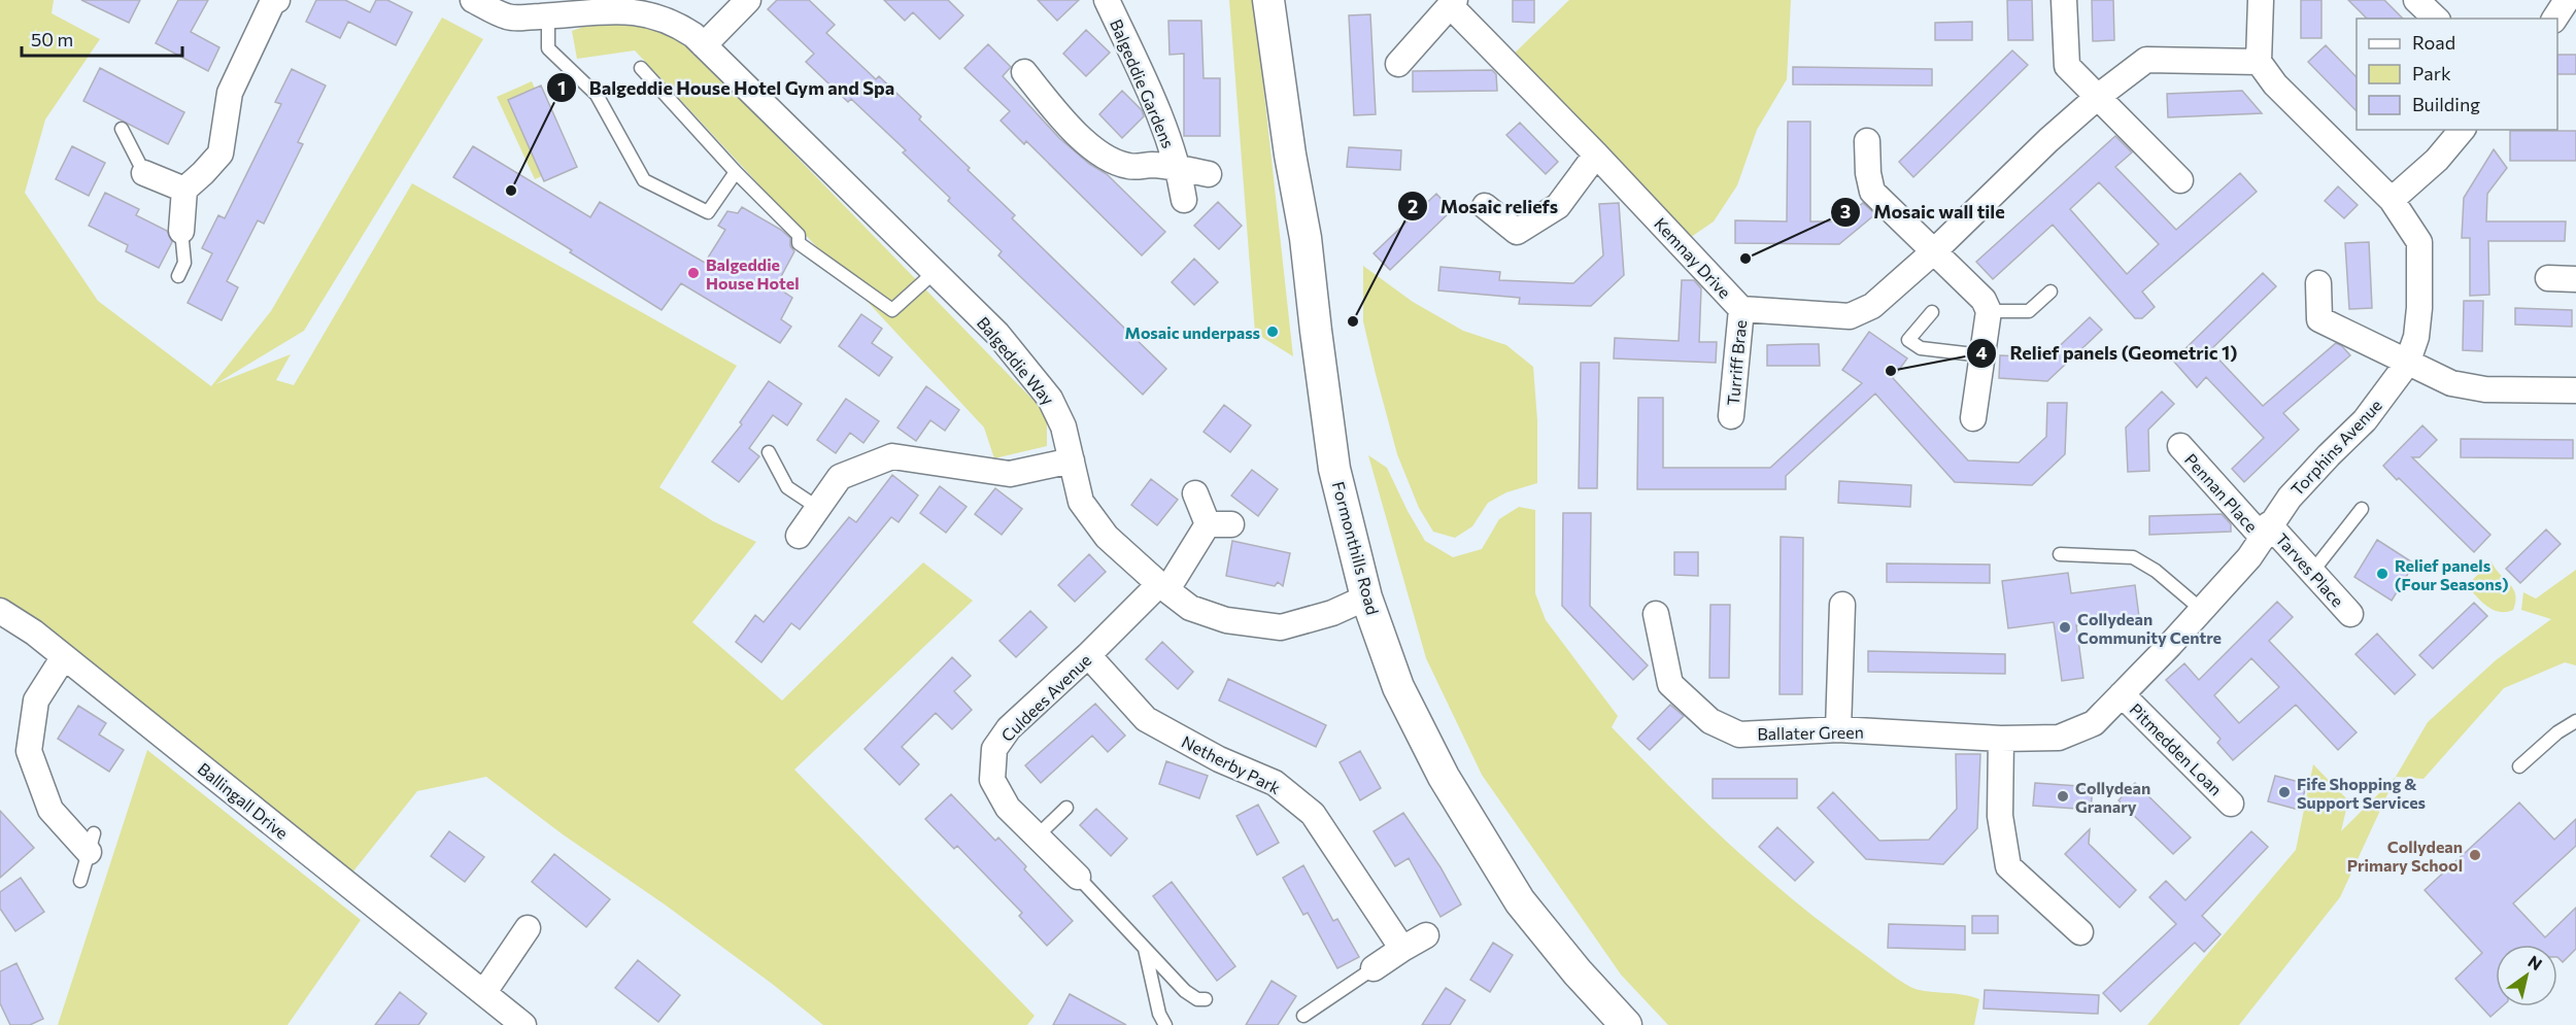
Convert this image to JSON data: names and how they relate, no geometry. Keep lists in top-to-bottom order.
{
  "streets": {
    "street": [
      "Balgeddie Gardens",
      "Kemnay Drive",
      "Balgeddie Way",
      "Turriff Brae",
      "Torphins Avenue",
      "Pennan Place",
      "Formonthills Road",
      "Tarves Place",
      "Culdees Avenue",
      "Ballater Green",
      "Pitmedden Loan",
      "Netherby Park",
      "Ballingall Drive"
    ]
  },
  "crossings": [
    ["Kemnay Drive", "Turriff Brae"],
    ["Kemnay Drive", "Torphins Avenue"],
    ["Balgeddie Way", "Formonthills Road"],
    ["Balgeddie Way", "Culdees Avenue"],
    ["Torphins Avenue", "Pennan Place"],
    ["Torphins Avenue", "Tarves Place"],
    ["Torphins Avenue", "Ballater Green"],
    ["Torphins Avenue", "Pitmedden Loan"],
    ["Pennan Place", "Tarves Place"],
    ["Culdees Avenue", "Netherby Park"]
  ],
  "places": [
    "Balgeddie House Hotel Gym and Spa",
    "Mosaic wall tile",
    "Balgeddie House Hotel",
    "Mosaic reliefs",
    "Mosaic underpass",
    "Relief panels (Geometric 1)",
    "Relief panels (Four Seasons)",
    "Collydean Community Centre",
    "Fife Shopping & Support Services",
    "Collydean Granary",
    "Collydean Primary School"
  ],
  "legend": ["Road", "Park", "Building"],
  "scale_bar": "50 m",
  "north": "top right"
}
